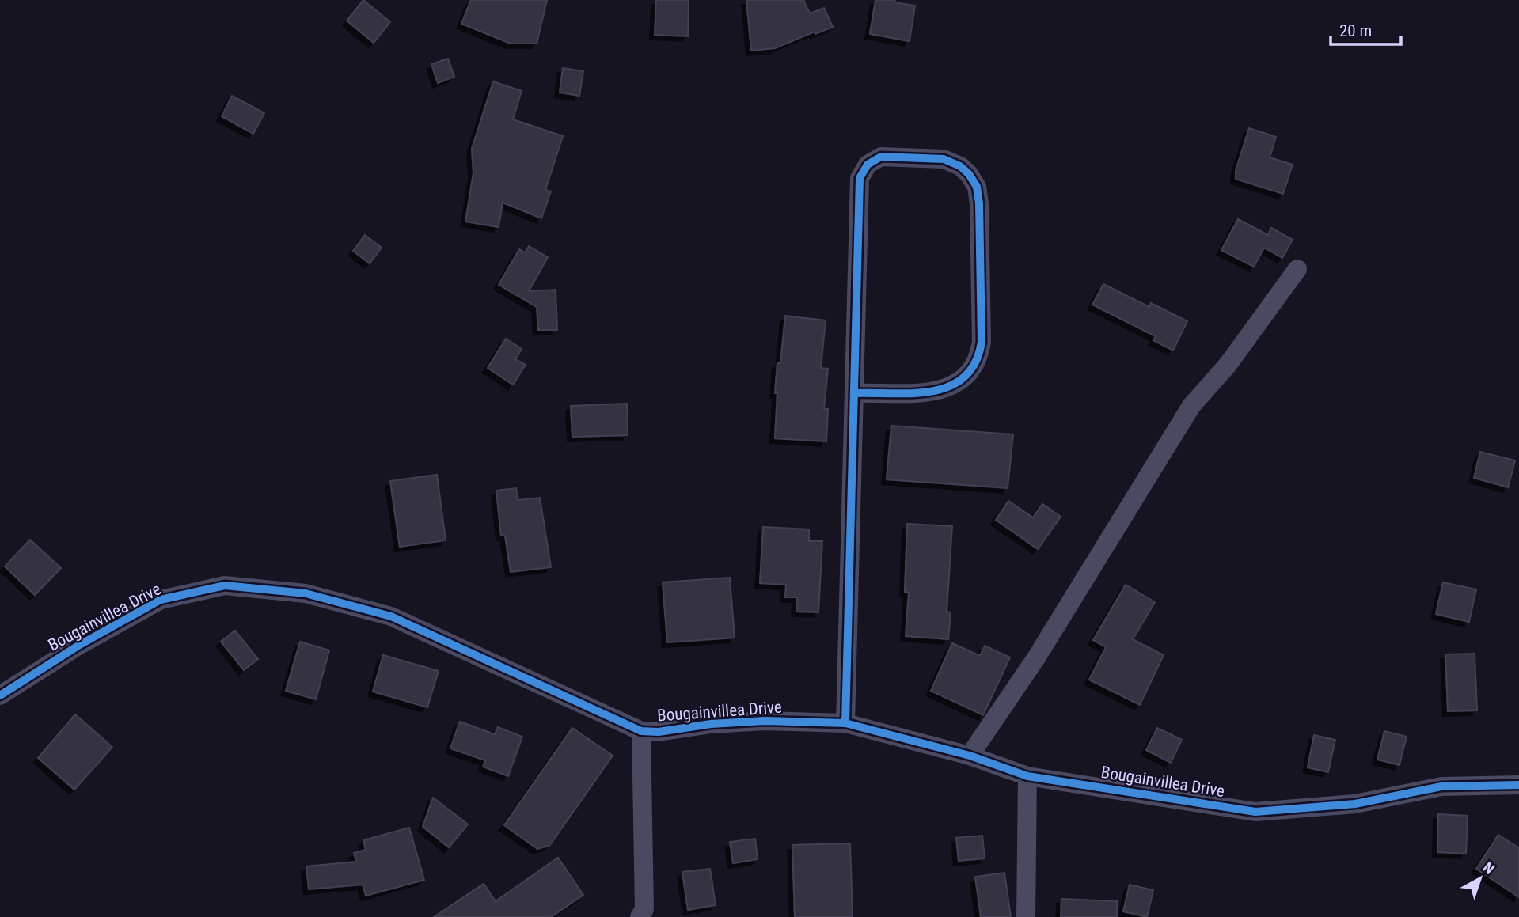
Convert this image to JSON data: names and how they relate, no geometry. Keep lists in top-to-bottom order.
{
  "streets": {
    "street": ["Bougainvillea Drive"]
  },
  "scale_bar": "20 m",
  "north": "top right"
}
